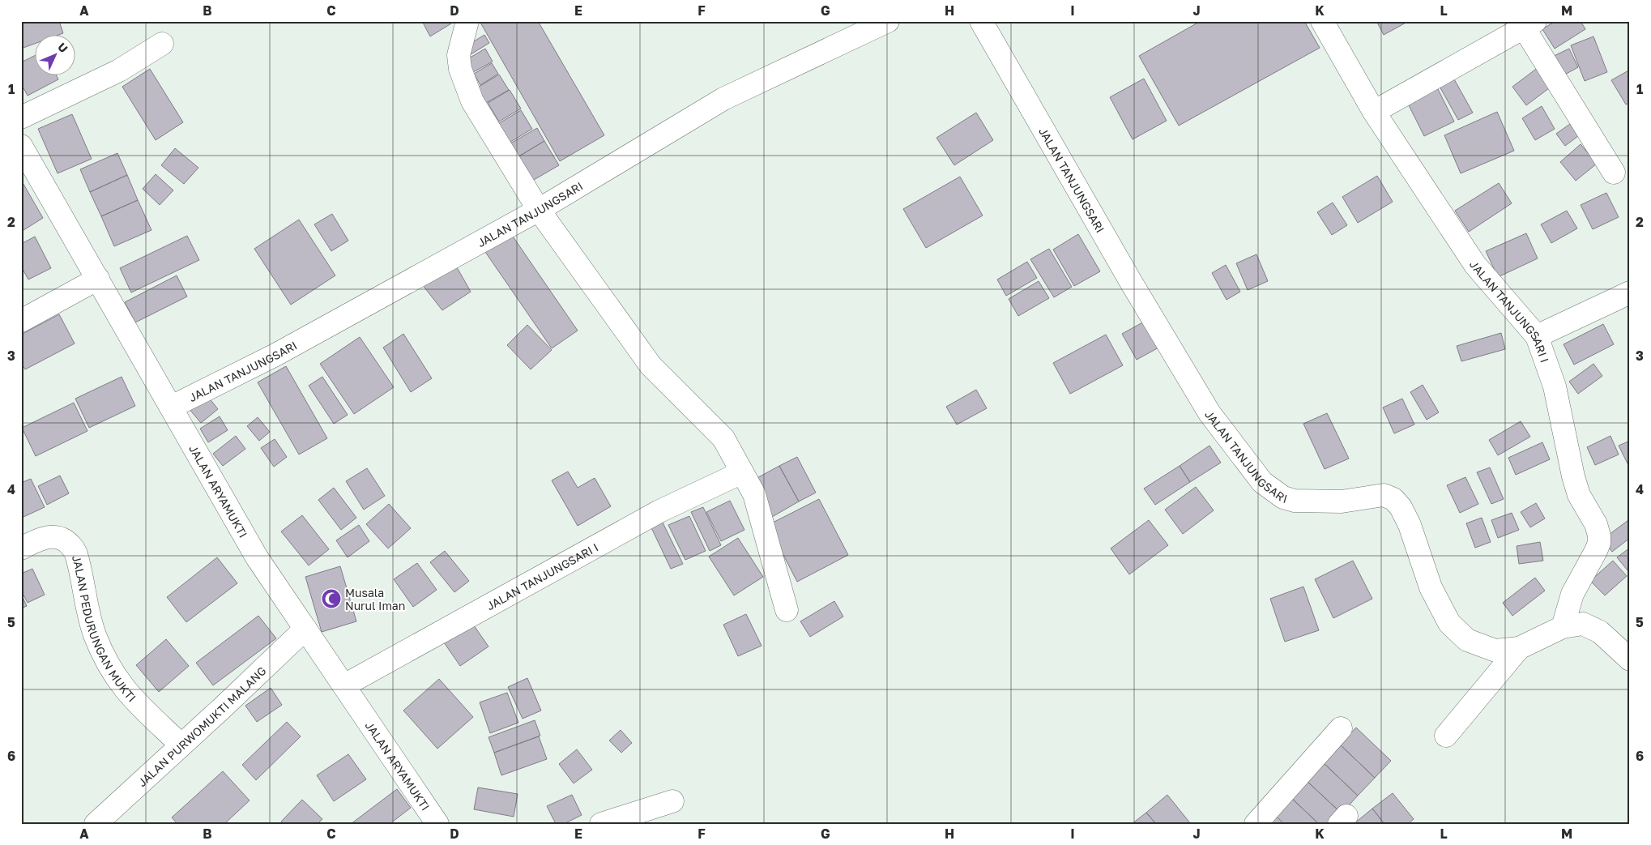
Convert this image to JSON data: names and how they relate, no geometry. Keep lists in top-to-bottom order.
{
  "streets": {
    "street": [
      "JALAN TANJUNGSARI",
      "JALAN TANJUNGSARI I",
      "JALAN ARYAMUKTI",
      "JALAN PEDURUNGAN MUKTI",
      "JALAN PURWOMUKTI MALANG"
    ]
  },
  "crossings": [
    ["JALAN TANJUNGSARI", "JALAN TANJUNGSARI I"],
    ["JALAN TANJUNGSARI", "JALAN ARYAMUKTI"],
    ["JALAN TANJUNGSARI I", "JALAN ARYAMUKTI"],
    ["JALAN ARYAMUKTI", "JALAN PURWOMUKTI MALANG"],
    ["JALAN PEDURUNGAN MUKTI", "JALAN PURWOMUKTI MALANG"]
  ],
  "places": {
    "mosque": ["Musala Nurul Iman"]
  },
  "north": "top right",
  "grid": {
    "columns": [
      "A",
      "B",
      "C",
      "D",
      "E",
      "F",
      "G",
      "H",
      "I",
      "J",
      "K",
      "L",
      "M"
    ],
    "rows": [
      "1",
      "2",
      "3",
      "4",
      "5",
      "6"
    ]
  }
}
